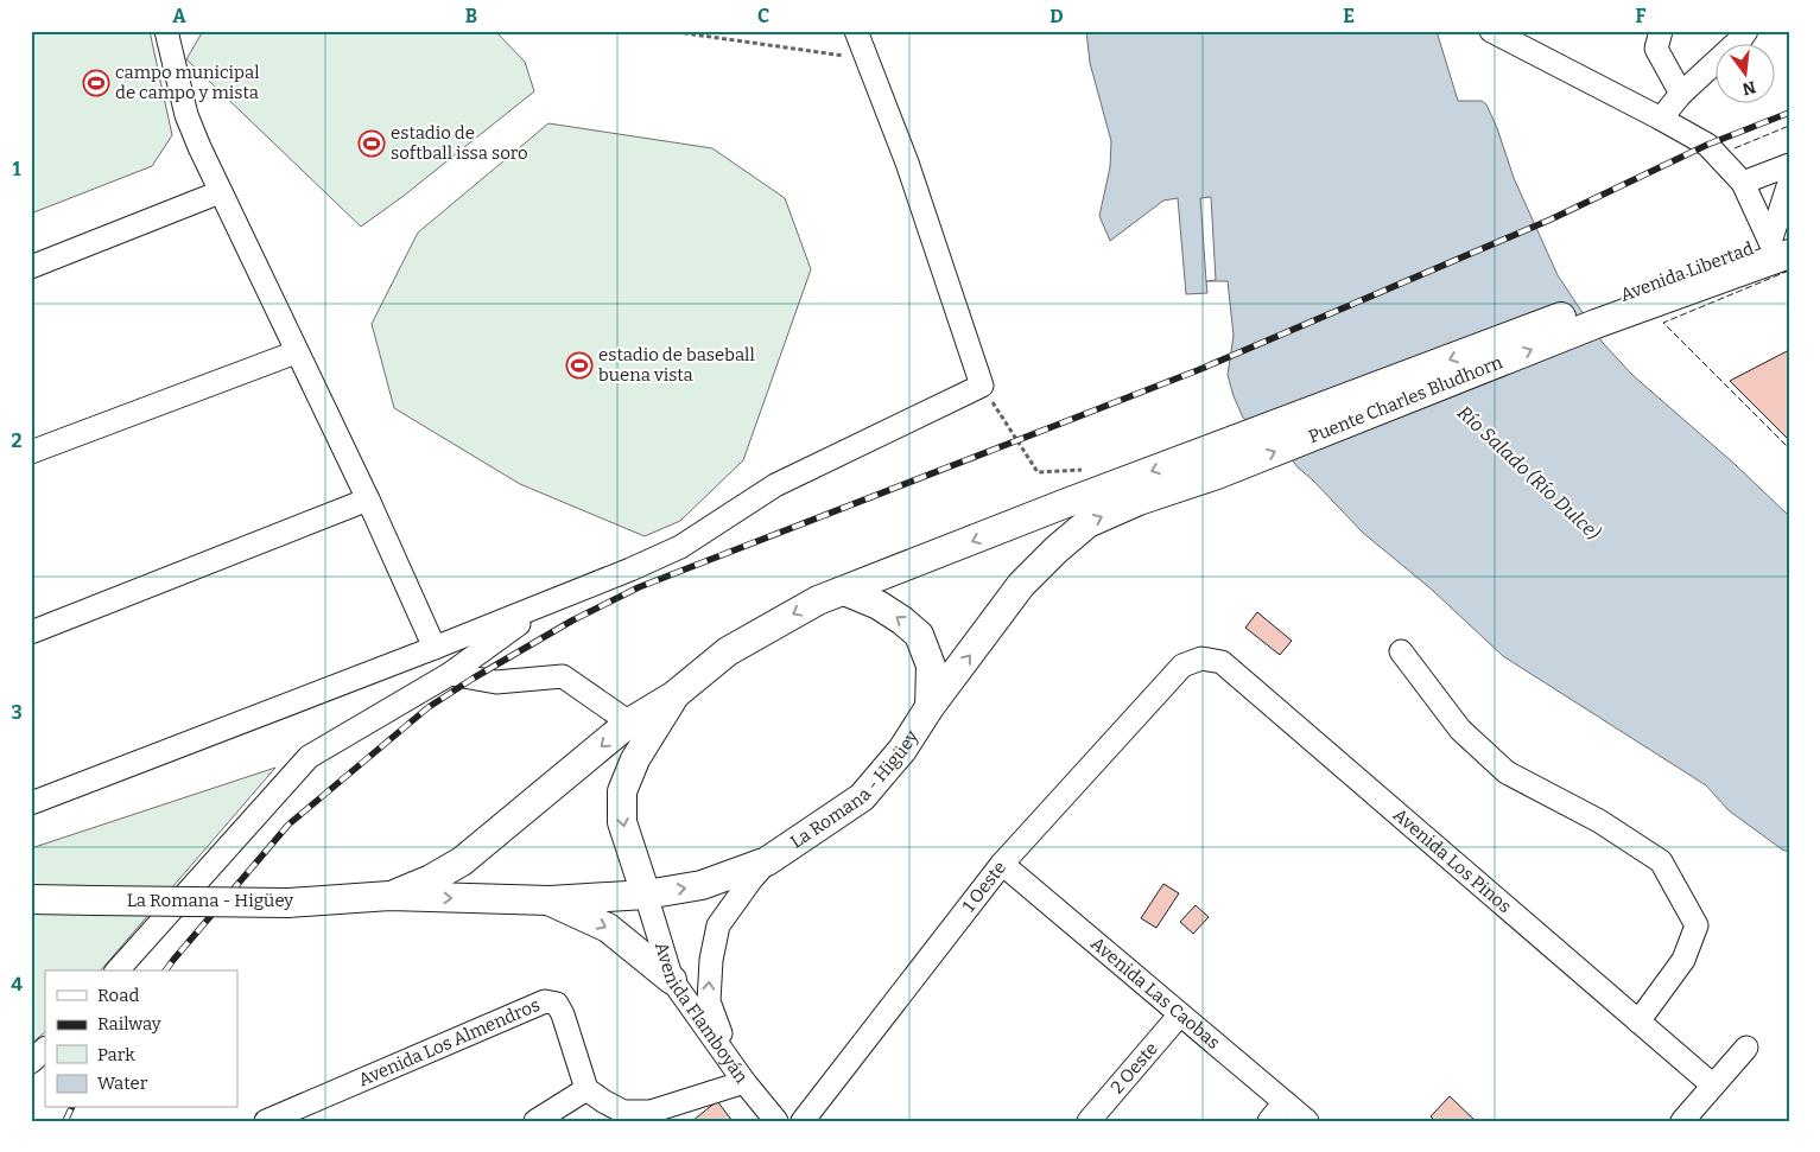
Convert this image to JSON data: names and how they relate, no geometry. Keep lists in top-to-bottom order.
{
  "streets": {
    "main road": ["Avenida Libertad", "Puente Charles Bludhorn", "La Romana - Higüey"],
    "street": [
      "Avenida Los Pinos",
      "1 Oeste",
      "Avenida Las Caobas",
      "Avenida Flamboyán",
      "Avenida Los Almendros",
      "2 Oeste"
    ]
  },
  "crossings": [
    ["Avenida Libertad", "Puente Charles Bludhorn"],
    ["Puente Charles Bludhorn", "La Romana - Higüey"],
    ["La Romana - Higüey", "Avenida Flamboyán"],
    ["Avenida Los Pinos", "1 Oeste"],
    ["1 Oeste", "Avenida Las Caobas"],
    ["Avenida Las Caobas", "2 Oeste"]
  ],
  "water": ["Río Salado (Río Dulce)"],
  "places": {
    "sports": ["campo municipal de campo y mista", "estadio de softball issa soro", "estadio de baseball buena vista"]
  },
  "legend": [
    "Road",
    "Railway",
    "Park",
    "Water"
  ],
  "north": "bottom",
  "grid": {
    "columns": [
      "A",
      "B",
      "C",
      "D",
      "E",
      "F"
    ],
    "rows": [
      "1",
      "2",
      "3",
      "4"
    ]
  }
}
